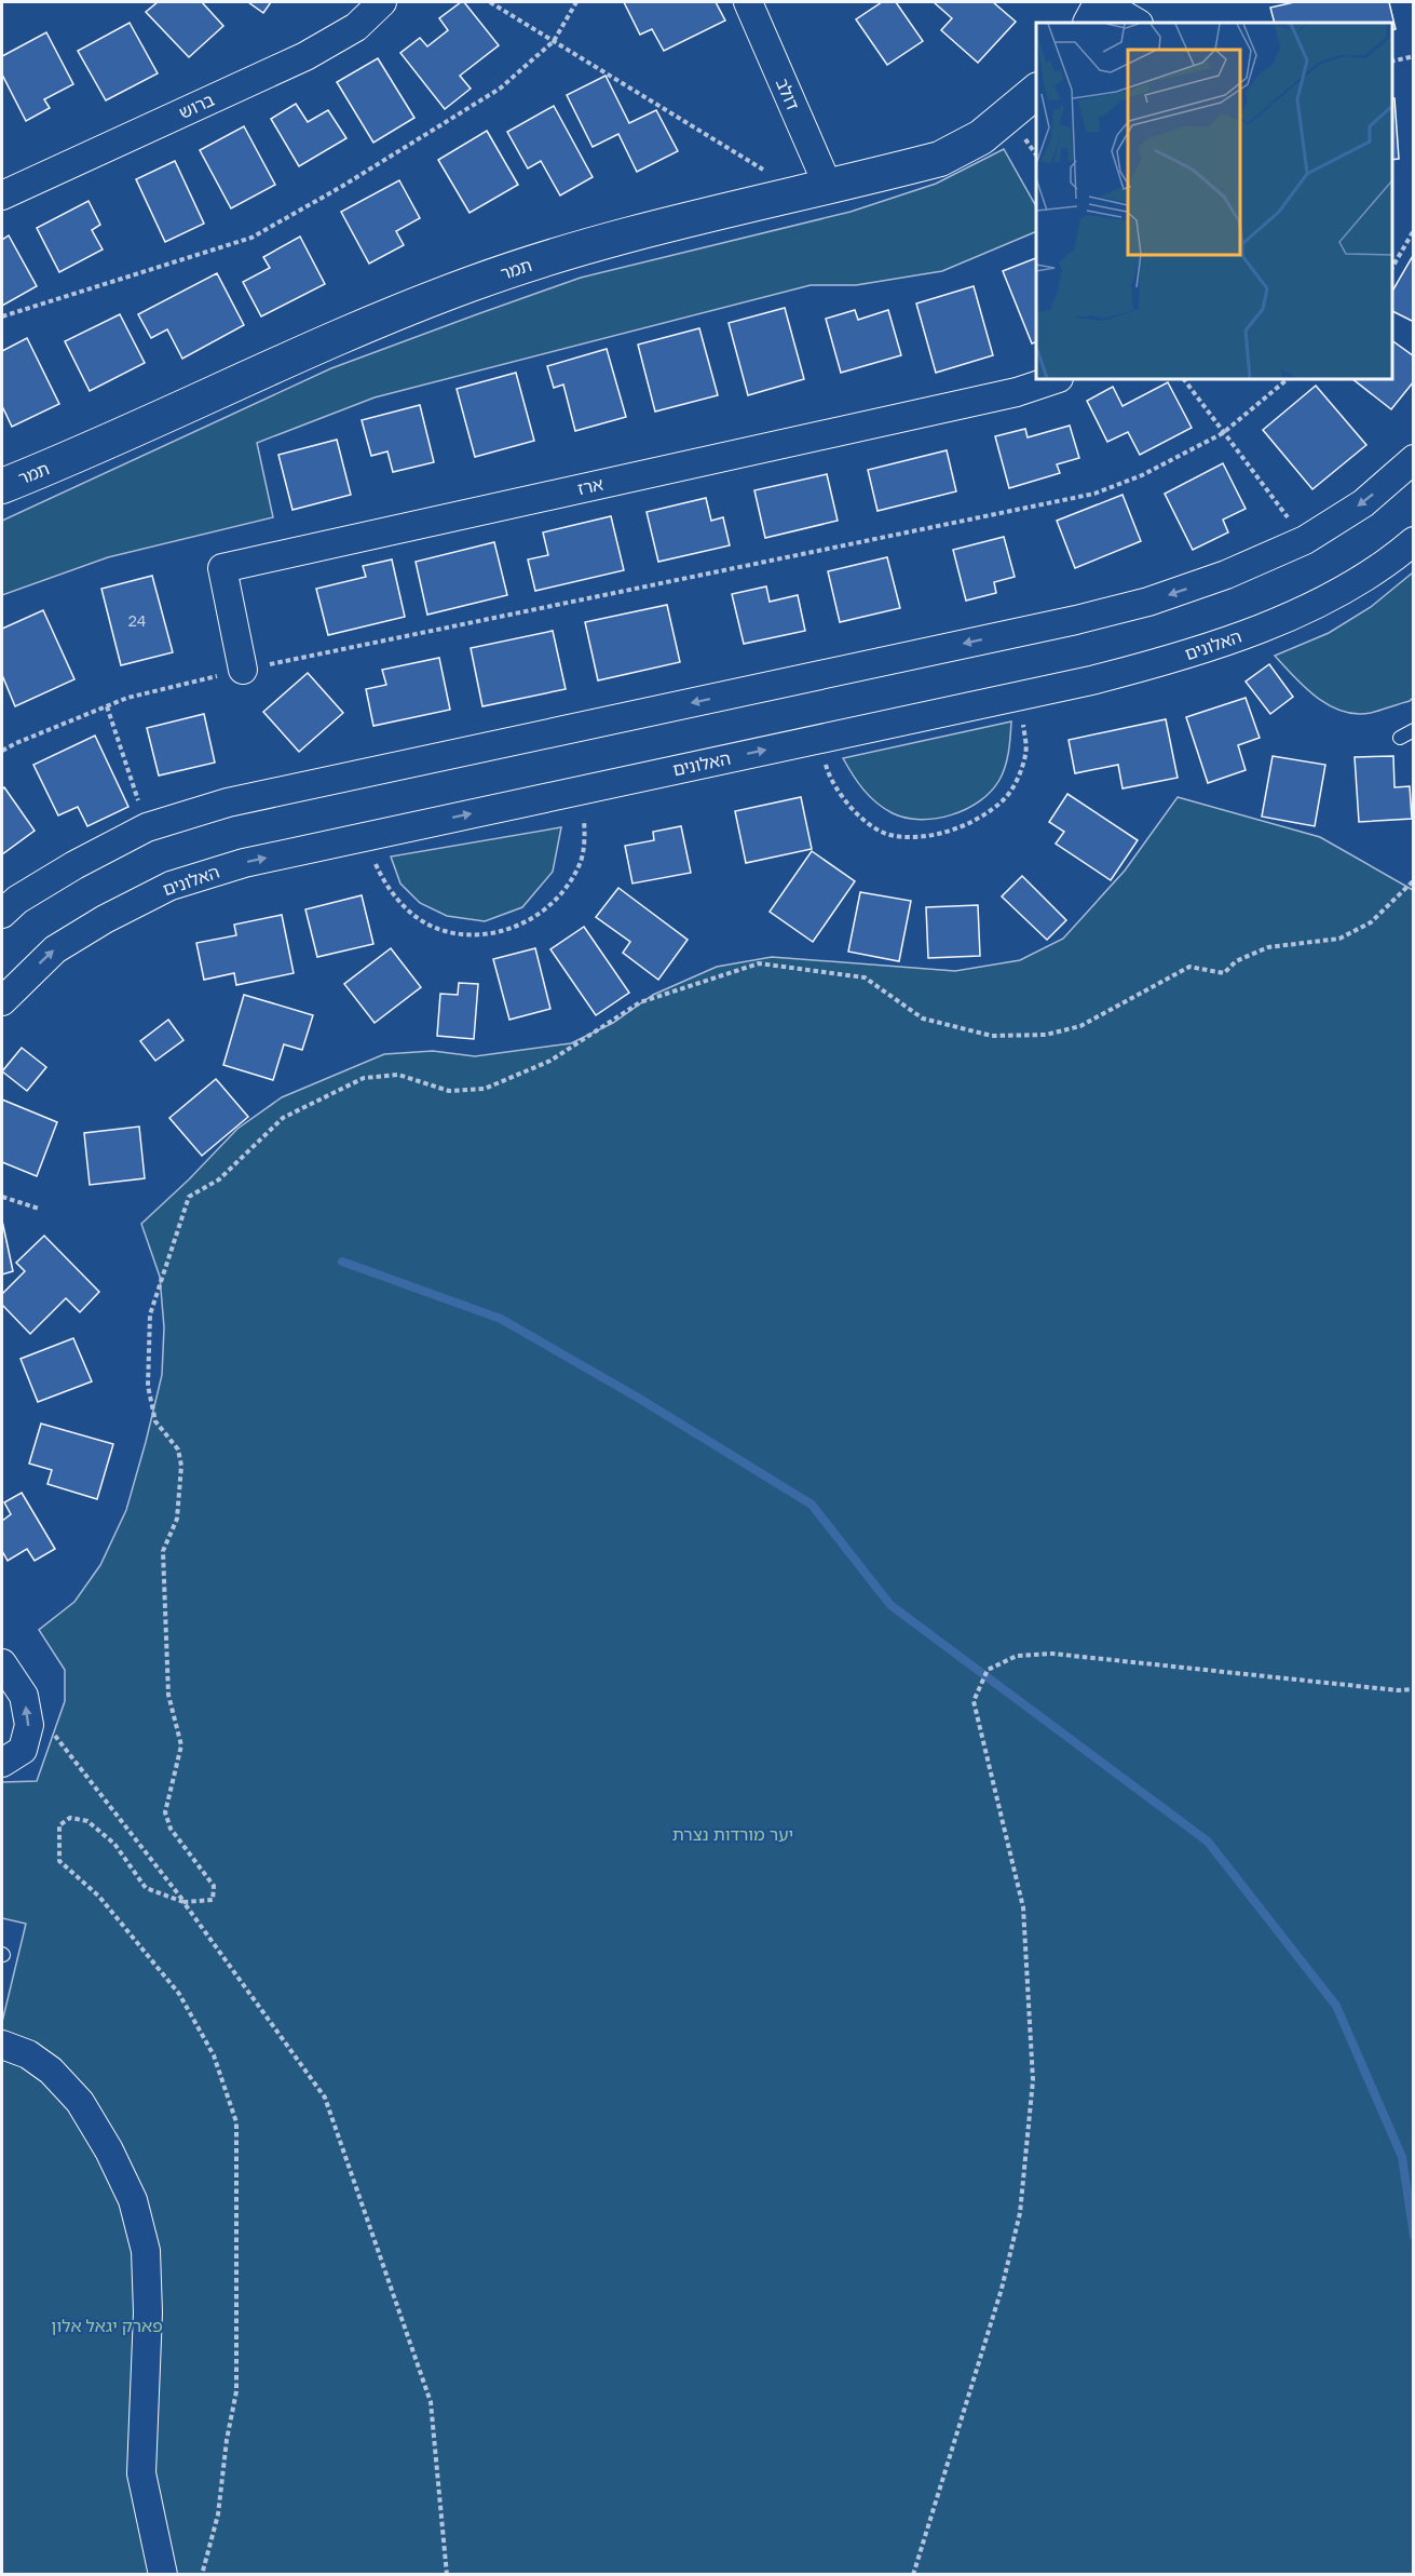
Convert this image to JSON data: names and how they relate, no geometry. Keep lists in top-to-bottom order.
{
  "streets": {
    "street": [
      "דולב",
      "ברוש",
      "תמר",
      "ארז",
      "האלונים"
    ]
  },
  "crossings": [
    ["דולב", "תמר"]
  ],
  "parks": ["יער מורדות נצרת", "פארק יגאל אלון"],
  "house_numbers": ["24"]
}
